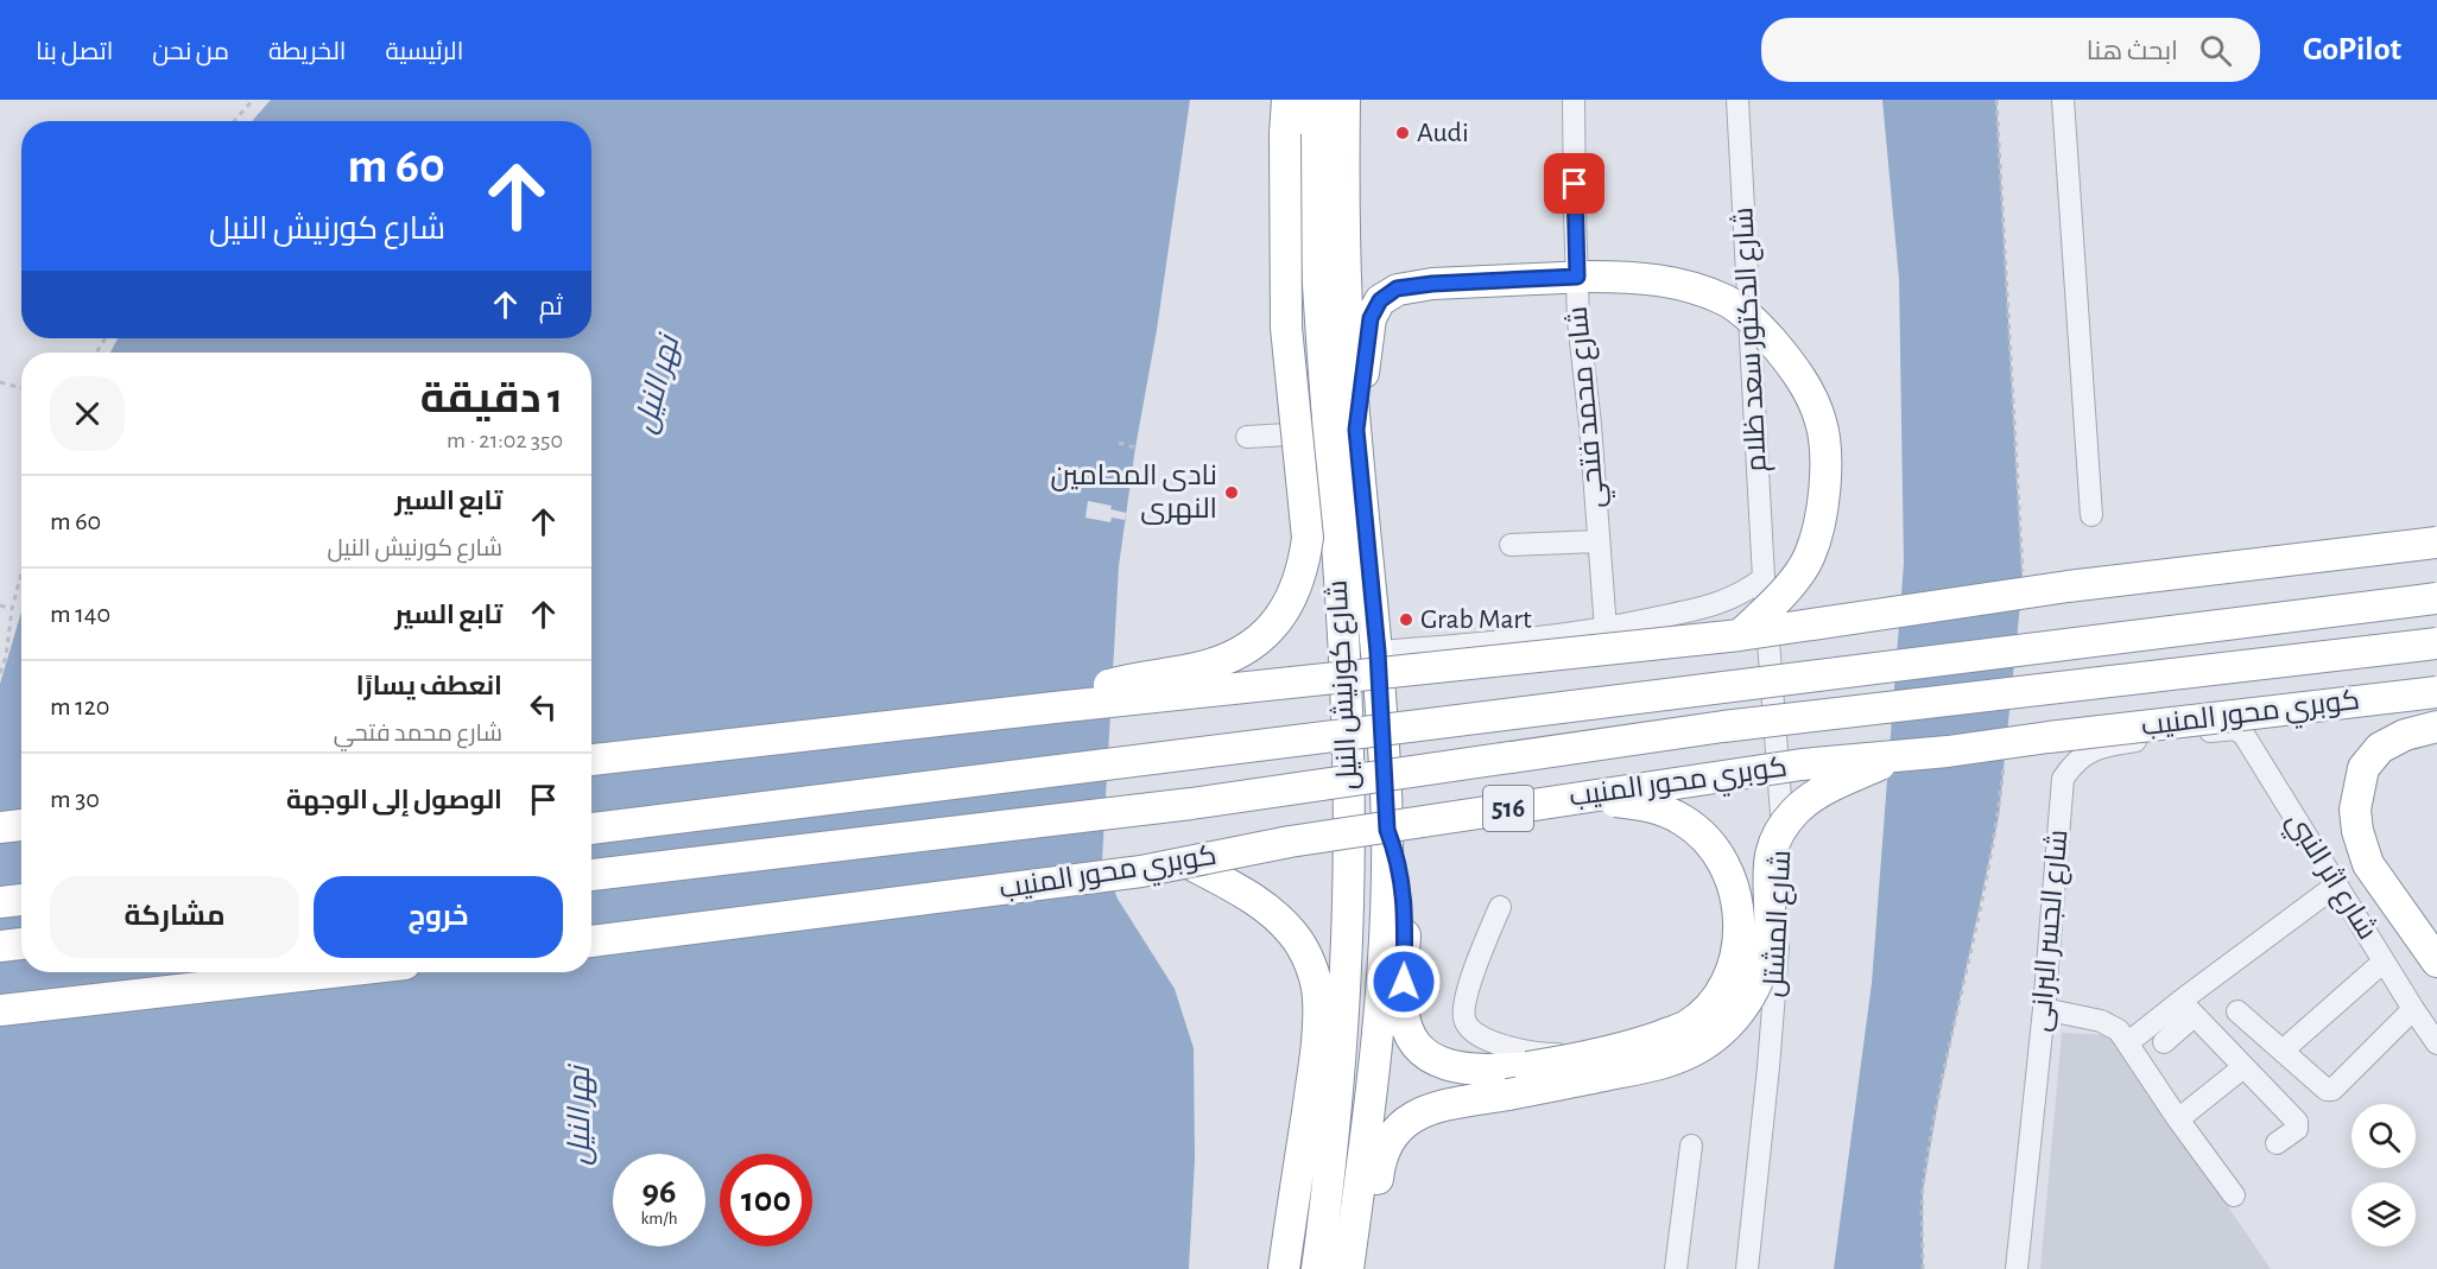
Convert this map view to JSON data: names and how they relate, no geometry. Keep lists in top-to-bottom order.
{
  "streets": {
    "highway": ["شارع كورنيش النيل", "كوبري محور المنيب", "516"],
    "street": [
      "شارع الدكتور سعد ظلام",
      "شارع محمد فتحي",
      "شارع اثر النبي",
      "شارع المشتل",
      "شارع الجسر البرانى"
    ]
  },
  "crossings": [
    ["شارع الدكتور سعد ظلام", "شارع المشتل"],
    ["شارع اثر النبي", "شارع الجسر البرانى"]
  ],
  "water": ["نهر النيل"],
  "places": ["Audi", "نادى المحامين النهرى", "Grab Mart"],
  "page": {
    "header": "GoPilot",
    "search": "ابحث هنا",
    "nav": [
      "الرئيسية",
      "الخريطة",
      "من نحن",
      "اتصل بنا"
    ],
    "turn": ["60 m", "شارع كورنيش النيل"],
    "then": "ثم",
    "heading": ["1 دقيقة", "350 m · 21:02"],
    "list": [
      {
        "name": "تابع السير",
        "note": "شارع كورنيش النيل",
        "value": "60 m"
      },
      {
        "name": "تابع السير",
        "value": "140 m"
      },
      {
        "name": "انعطف يسارًا",
        "note": "شارع محمد فتحي",
        "value": "120 m"
      },
      {
        "name": "الوصول إلى الوجهة",
        "value": "30 m"
      }
    ],
    "buttons": ["خروج", "مشاركة"],
    "speed": "96 km/h",
    "limit": "100"
  }
}
